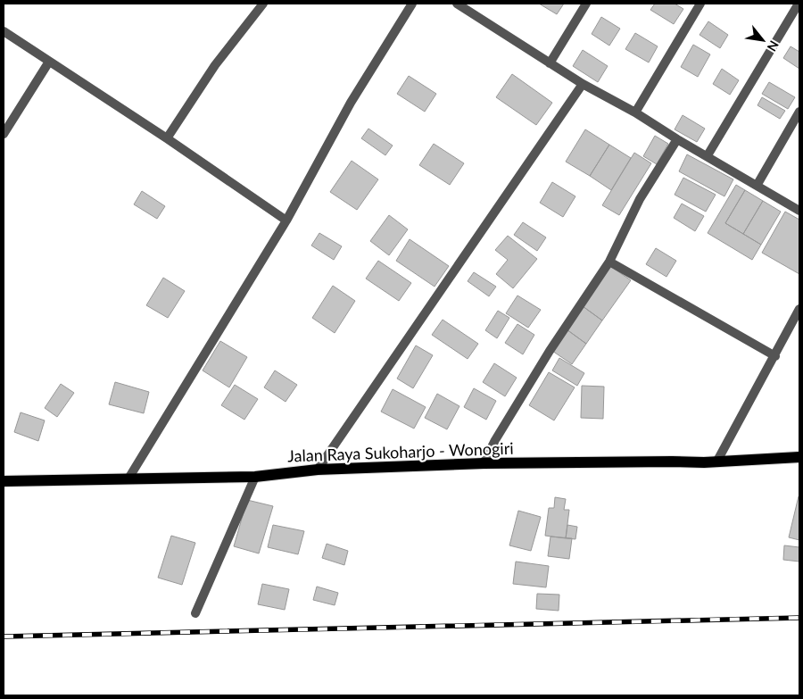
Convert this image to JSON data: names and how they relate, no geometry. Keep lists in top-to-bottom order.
{
  "streets": {
    "main road": ["Jalan Raya Sukoharjo - Wonogiri"]
  },
  "north": "bottom right"
}
